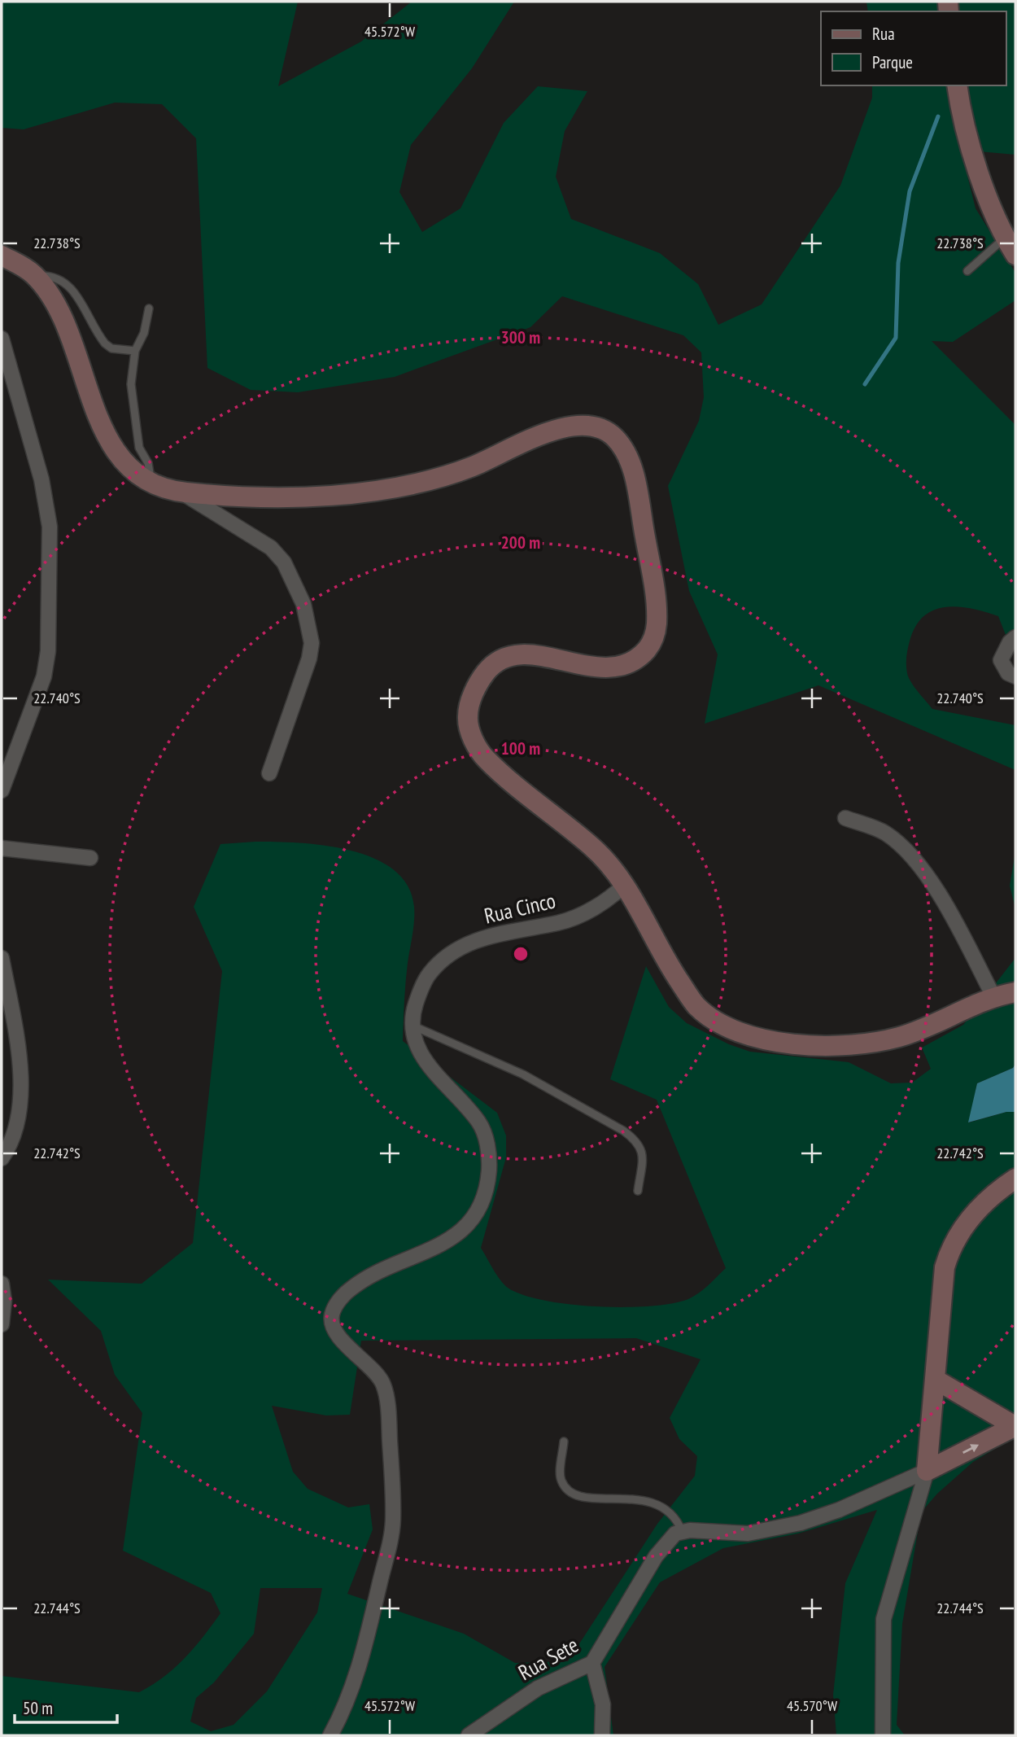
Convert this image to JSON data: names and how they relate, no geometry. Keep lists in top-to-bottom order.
{
  "streets": {
    "street": ["Rua Cinco", "Rua Sete"]
  },
  "legend": ["Rua", "Parque"],
  "scale_bar": "50 m",
  "coordinates": [
    "45.572°W",
    "22.738°S",
    "22.740°S",
    "22.742°S",
    "22.744°S",
    "45.570°W"
  ],
  "rings": ["300 m", "200 m", "100 m"]
}
